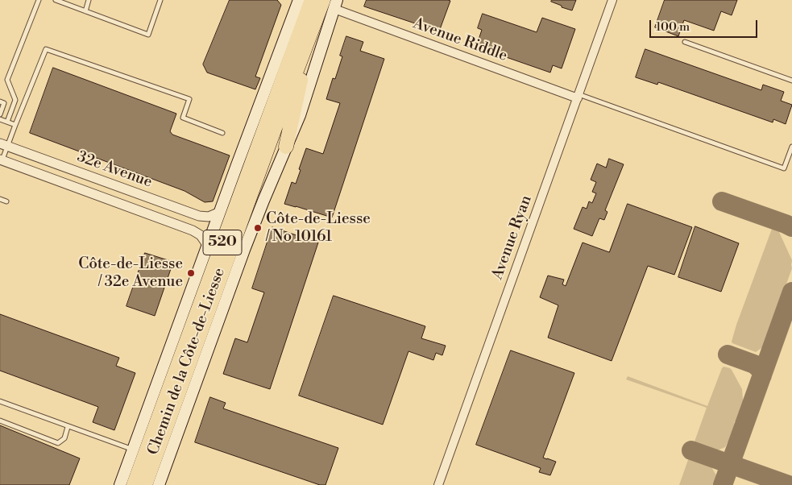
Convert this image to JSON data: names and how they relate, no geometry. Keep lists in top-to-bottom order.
{
  "streets": {
    "highway": ["520"],
    "main road": ["Chemin de la Côte-de-Liesse"],
    "street": ["Avenue Riddle", "32e Avenue", "Avenue Ryan"]
  },
  "crossings": [
    ["Avenue Riddle", "Avenue Ryan"],
    ["Avenue Riddle", "Chemin de la Côte-de-Liesse"],
    ["32e Avenue", "Chemin de la Côte-de-Liesse"]
  ],
  "places": ["Côte-de-Liesse / No 10161", "Côte-de-Liesse / 32e Avenue"],
  "scale_bar": "100 m"
}
